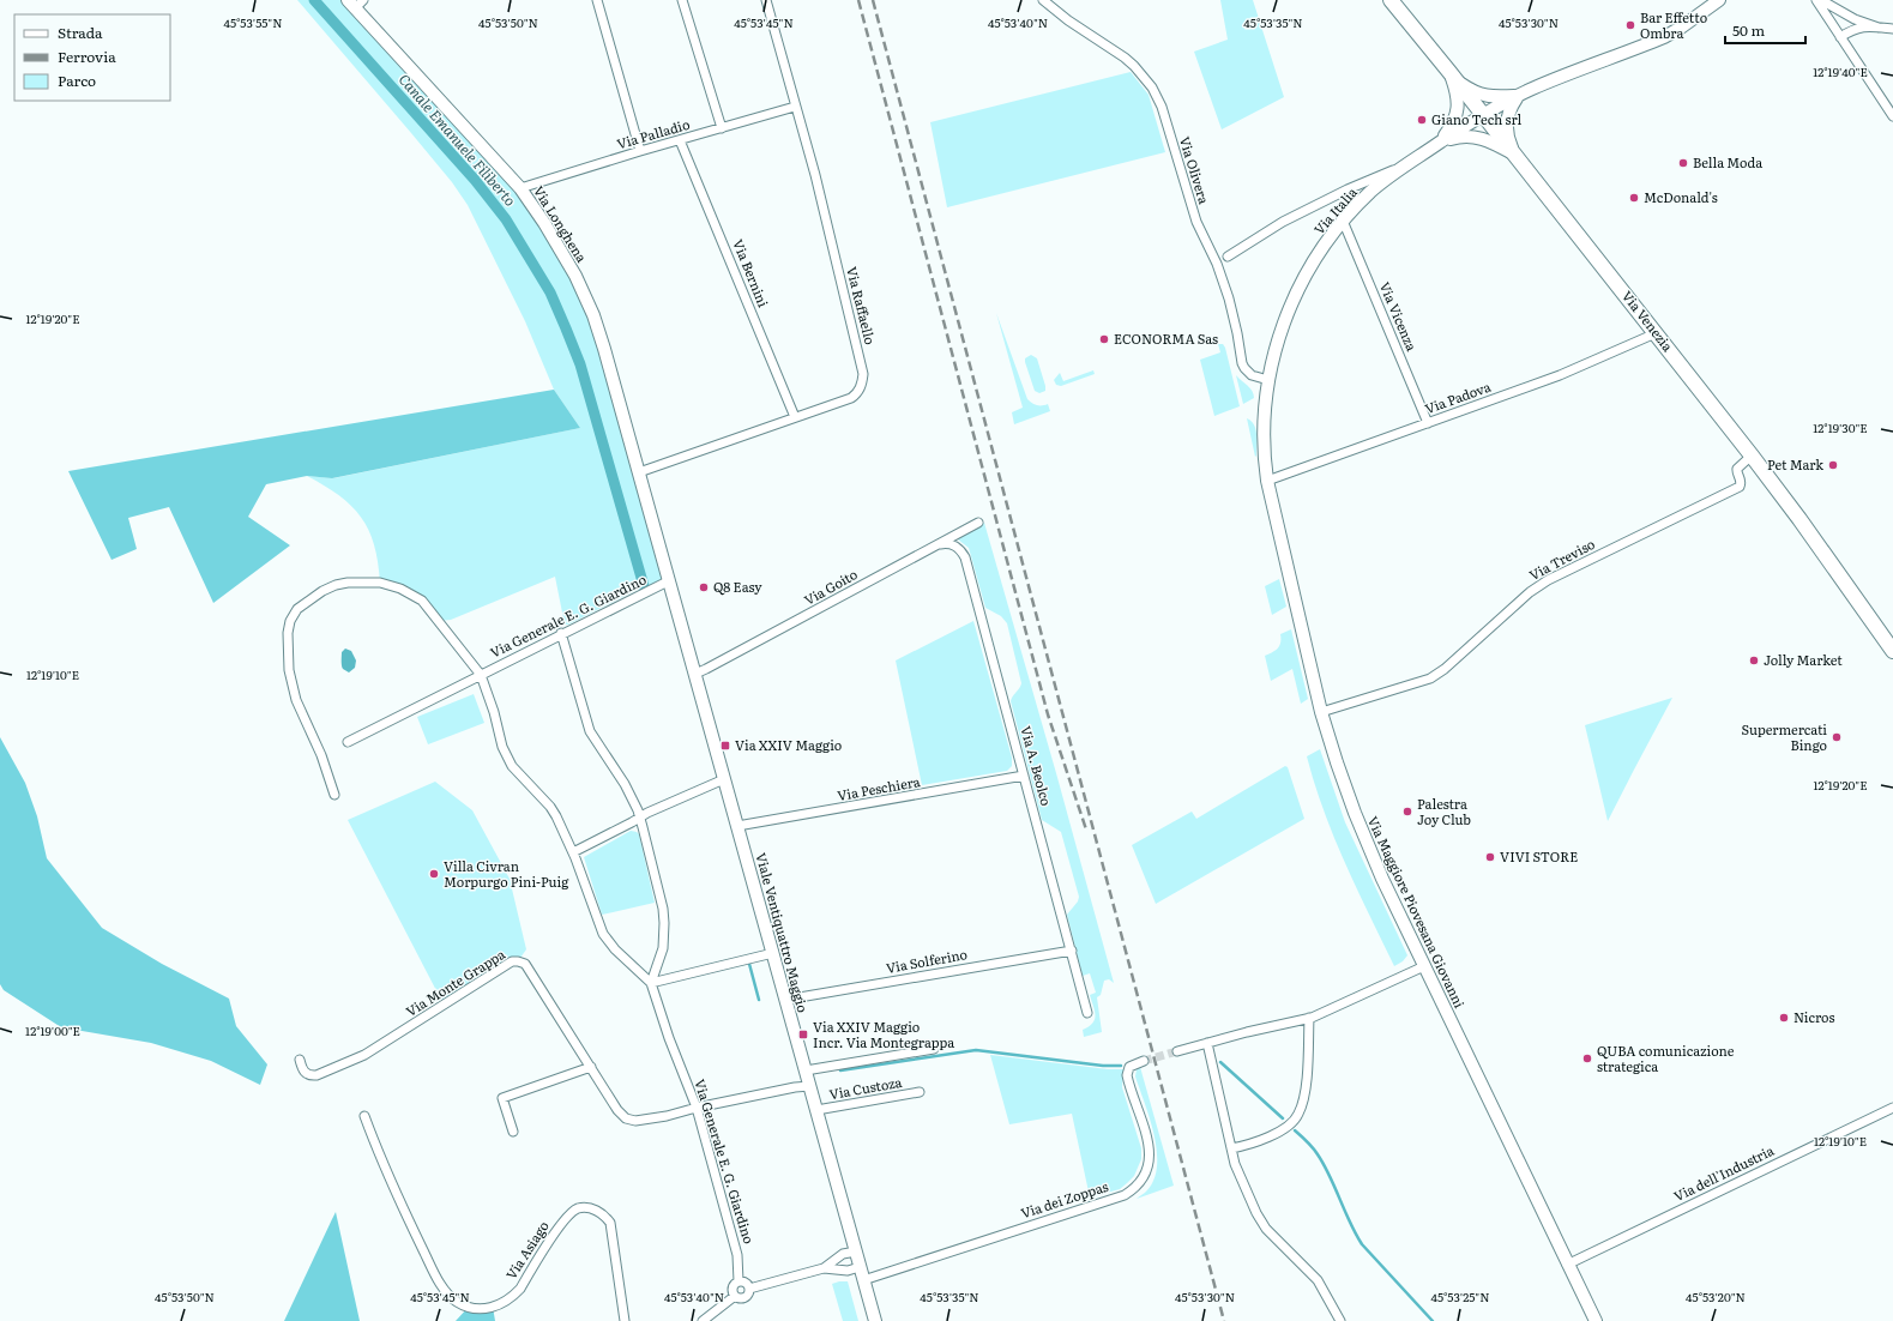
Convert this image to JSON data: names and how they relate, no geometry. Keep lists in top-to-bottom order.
{
  "streets": {
    "main road": ["Via Venezia"],
    "street": [
      "Via Palladio",
      "Via Olivera",
      "Via Italia",
      "Via Longhena",
      "Via Bernini",
      "Via Raffaello",
      "Via Vicenza",
      "Via Padova",
      "Via Treviso",
      "Via Goito",
      "Via Generale E. G. Giardino",
      "Via A. Beolco",
      "Via Peschiera",
      "Via Maggiore Piovesana Giovanni",
      "Viale Ventiquattro Maggio",
      "Via Solferino",
      "Via Monte Grappa",
      "Via Custoza",
      "Via dell'Industria",
      "Via dei Zoppas",
      "Via Asiago"
    ]
  },
  "crossings": [
    ["Via Palladio", "Via Longhena"],
    ["Via Palladio", "Via Bernini"],
    ["Via Palladio", "Via Raffaello"],
    ["Via Olivera", "Via Maggiore Piovesana Giovanni"],
    ["Via Italia", "Via Vicenza"],
    ["Via Italia", "Via Venezia"],
    ["Via Italia", "Via Maggiore Piovesana Giovanni"],
    ["Via Longhena", "Via Raffaello"],
    ["Via Longhena", "Viale Ventiquattro Maggio"],
    ["Via Bernini", "Via Raffaello"],
    ["Via Vicenza", "Via Padova"],
    ["Via Venezia", "Via Padova"],
    ["Via Venezia", "Via Treviso"],
    ["Via Padova", "Via Maggiore Piovesana Giovanni"],
    ["Via Treviso", "Via Maggiore Piovesana Giovanni"],
    ["Via Goito", "Via A. Beolco"],
    ["Via Goito", "Viale Ventiquattro Maggio"],
    ["Via Generale E. G. Giardino", "Viale Ventiquattro Maggio"],
    ["Via Generale E. G. Giardino", "Via Monte Grappa"],
    ["Via A. Beolco", "Via Peschiera"],
    ["Via A. Beolco", "Via Solferino"],
    ["Via Peschiera", "Viale Ventiquattro Maggio"],
    ["Via Maggiore Piovesana Giovanni", "Via dell'Industria"],
    ["Viale Ventiquattro Maggio", "Via Solferino"],
    ["Viale Ventiquattro Maggio", "Via Monte Grappa"],
    ["Viale Ventiquattro Maggio", "Via Custoza"],
    ["Viale Ventiquattro Maggio", "Via dei Zoppas"]
  ],
  "water": ["Canale Emanuele Filiberto"],
  "places": {
    "other": [
      "Bar Effetto Ombra",
      "Giano Tech srl",
      "Bella Moda",
      "McDonald's",
      "ECONORMA Sas",
      "Pet Mark",
      "Q8 Easy",
      "Jolly Market",
      "Supermercati Bingo",
      "Palestra Joy Club",
      "VIVI STORE",
      "Villa Civran Morpurgo Pini-Puig",
      "Nicros",
      "QUBA comunicazione strategica"
    ],
    "transit": ["Via XXIV Maggio", "Via XXIV Maggio Incr. Via Montegrappa"]
  },
  "legend": ["Strada", "Ferrovia", "Parco"],
  "scale_bar": "50 m",
  "coordinates": [
    "45°53'55\"N",
    "45°53'50\"N",
    "45°53'45\"N",
    "45°53'40\"N",
    "45°53'35\"N",
    "45°53'30\"N",
    "12°19'40\"E",
    "12°19'20\"E",
    "12°19'30\"E",
    "12°19'10\"E",
    "12°19'00\"E",
    "45°53'25\"N",
    "45°53'20\"N"
  ]
}
